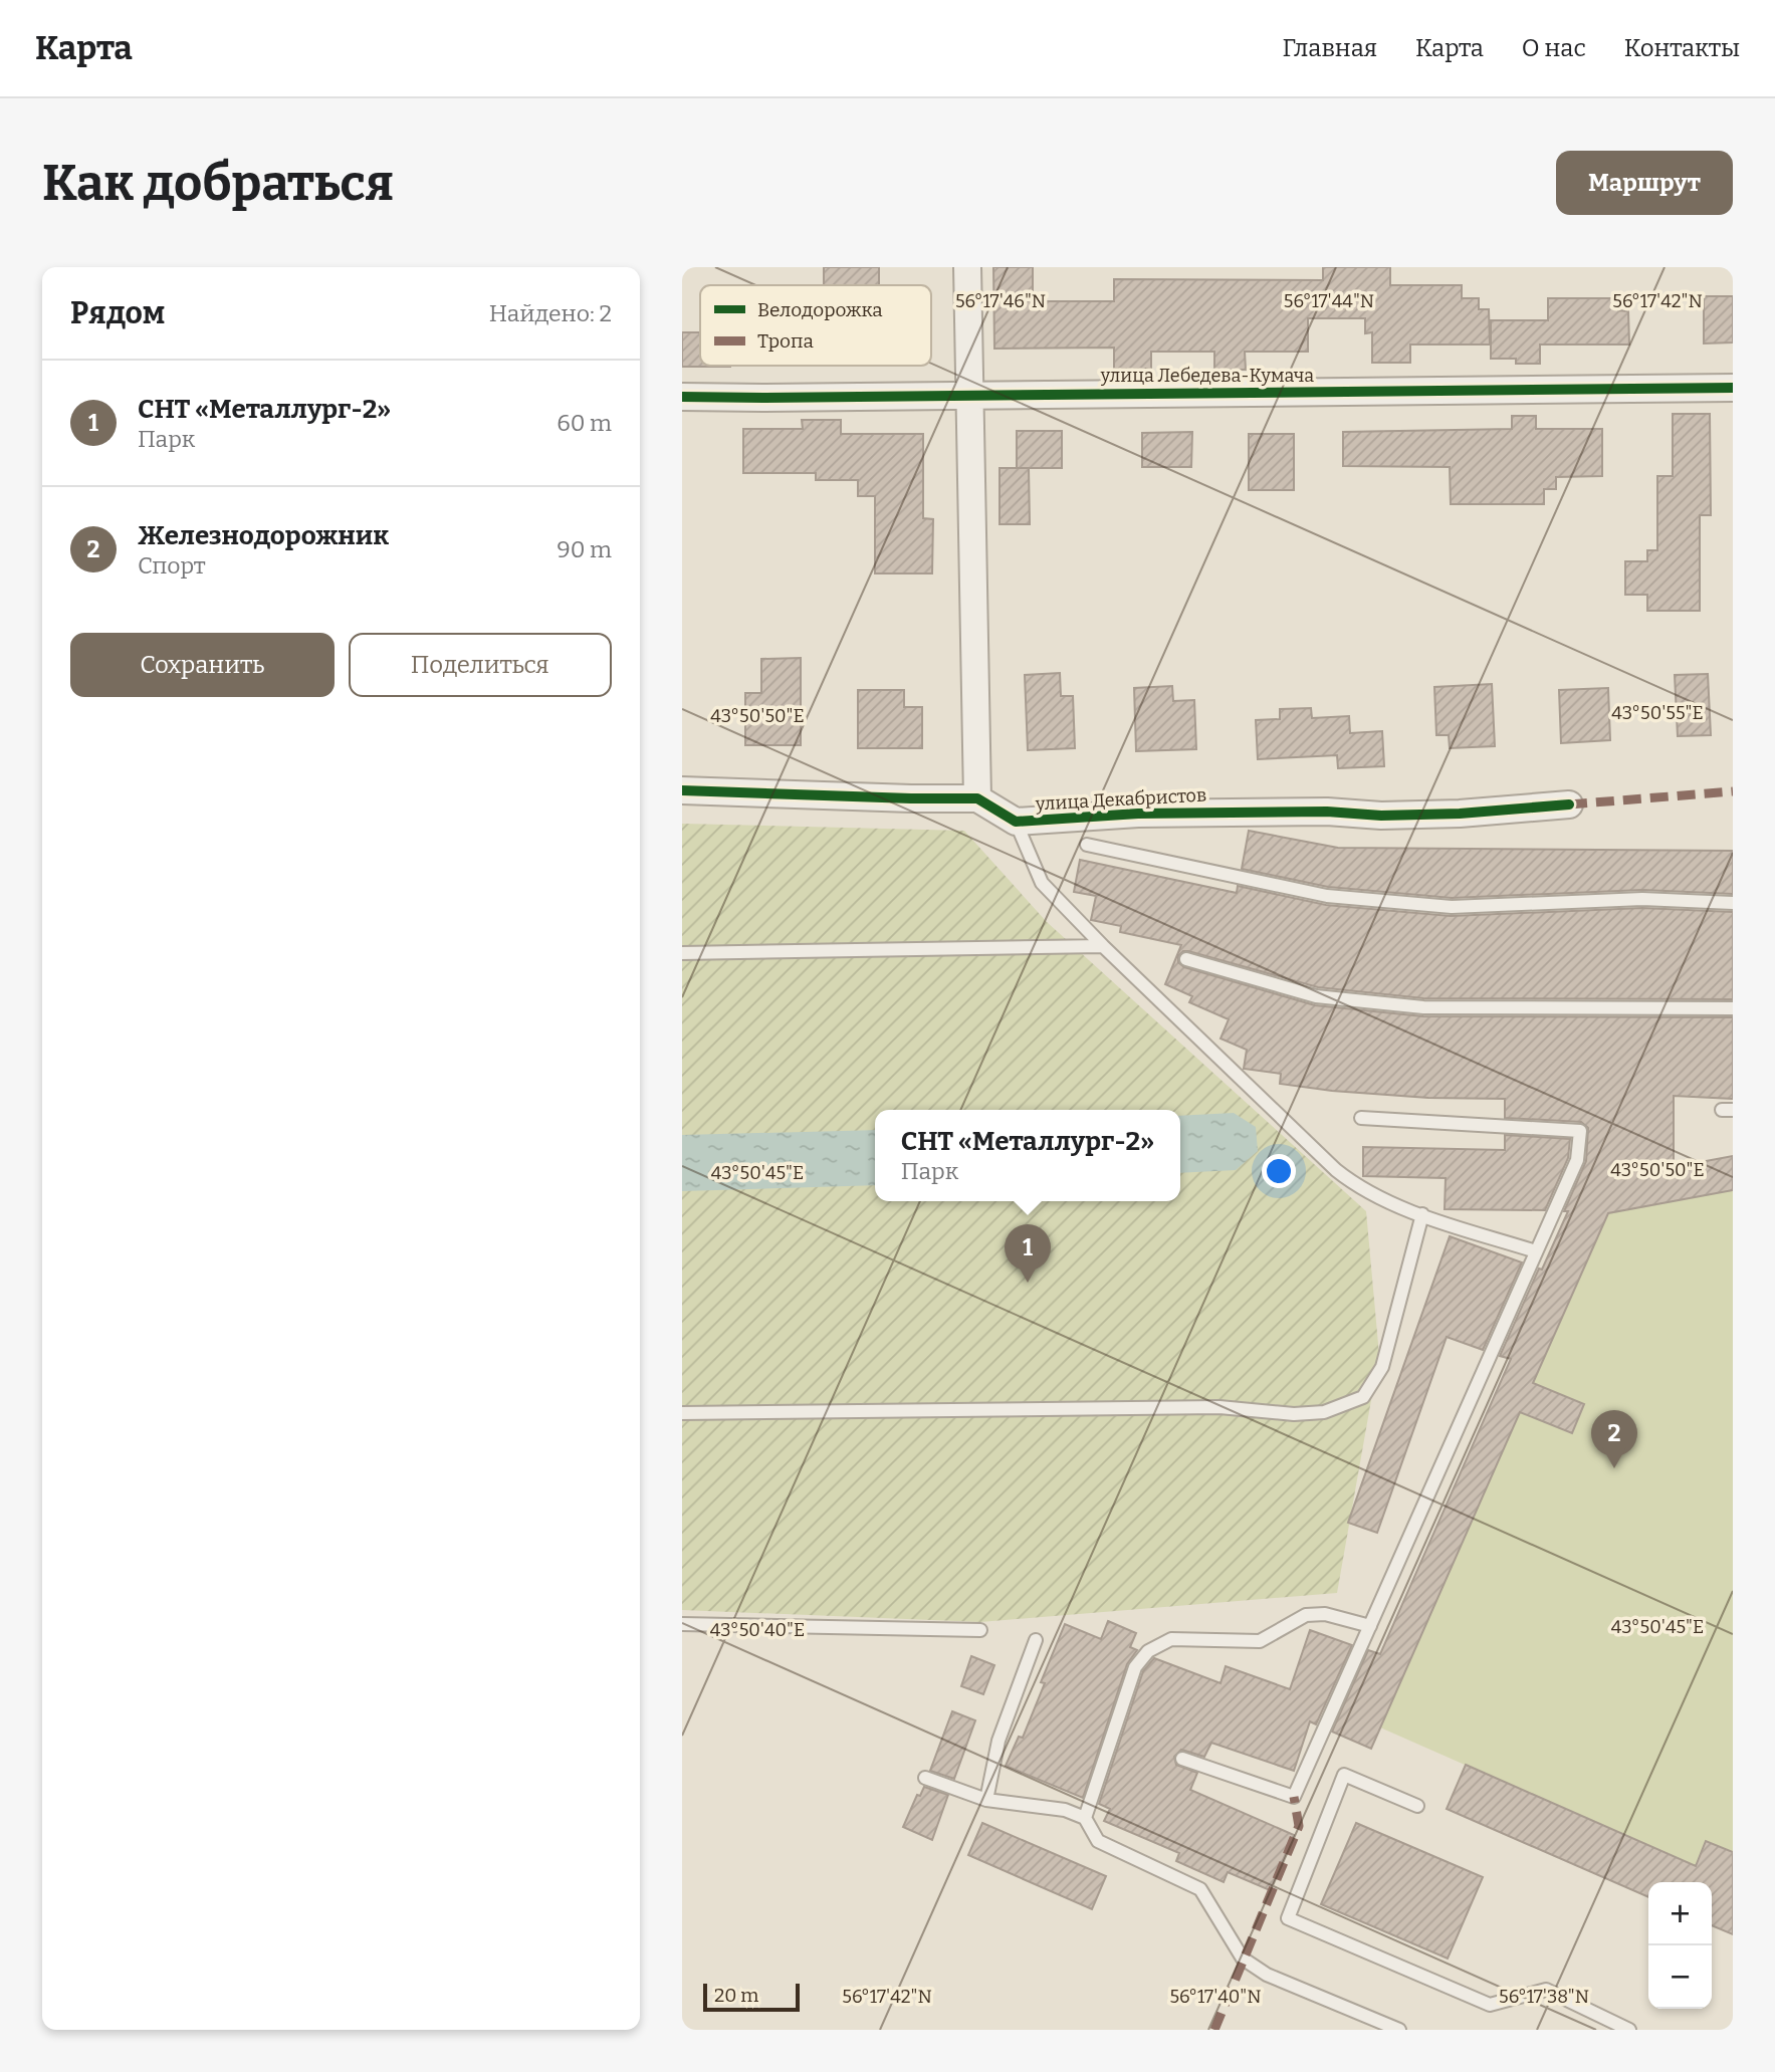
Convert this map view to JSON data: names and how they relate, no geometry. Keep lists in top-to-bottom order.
{
  "streets": {
    "street": ["улица Лебедева-Кумача", "улица Декабристов"]
  },
  "legend": ["Велодорожка", "Тропа"],
  "scale_bar": "20 m",
  "page": {
    "header": "Карта",
    "nav": [
      "Главная",
      "Карта",
      "О нас",
      "Контакты"
    ],
    "buttons": [
      "Маршрут",
      ["Сохранить", "Поделиться"]
    ],
    "title": "Как добраться",
    "heading": ["Рядом", "Найдено: 2"],
    "list": [
      {
        "mark": "1",
        "name": "СНТ «Металлург-2»",
        "note": "Парк",
        "value": "60 m"
      },
      {
        "mark": "2",
        "name": "Железнодорожник",
        "note": "Спорт",
        "value": "90 m"
      }
    ],
    "popup": ["СНТ «Металлург-2»", "Парк"],
    "pins": ["1", "2"],
    "map_buttons": ["+", "−"],
    "scale": "20 m"
  },
  "coordinates": [
    "56°17'46\"N",
    "56°17'44\"N",
    "56°17'42\"N",
    "43°50'55\"E",
    "43°50'50\"E",
    "43°50'45\"E",
    "43°50'40\"E",
    "56°17'40\"N",
    "56°17'38\"N"
  ]
}
